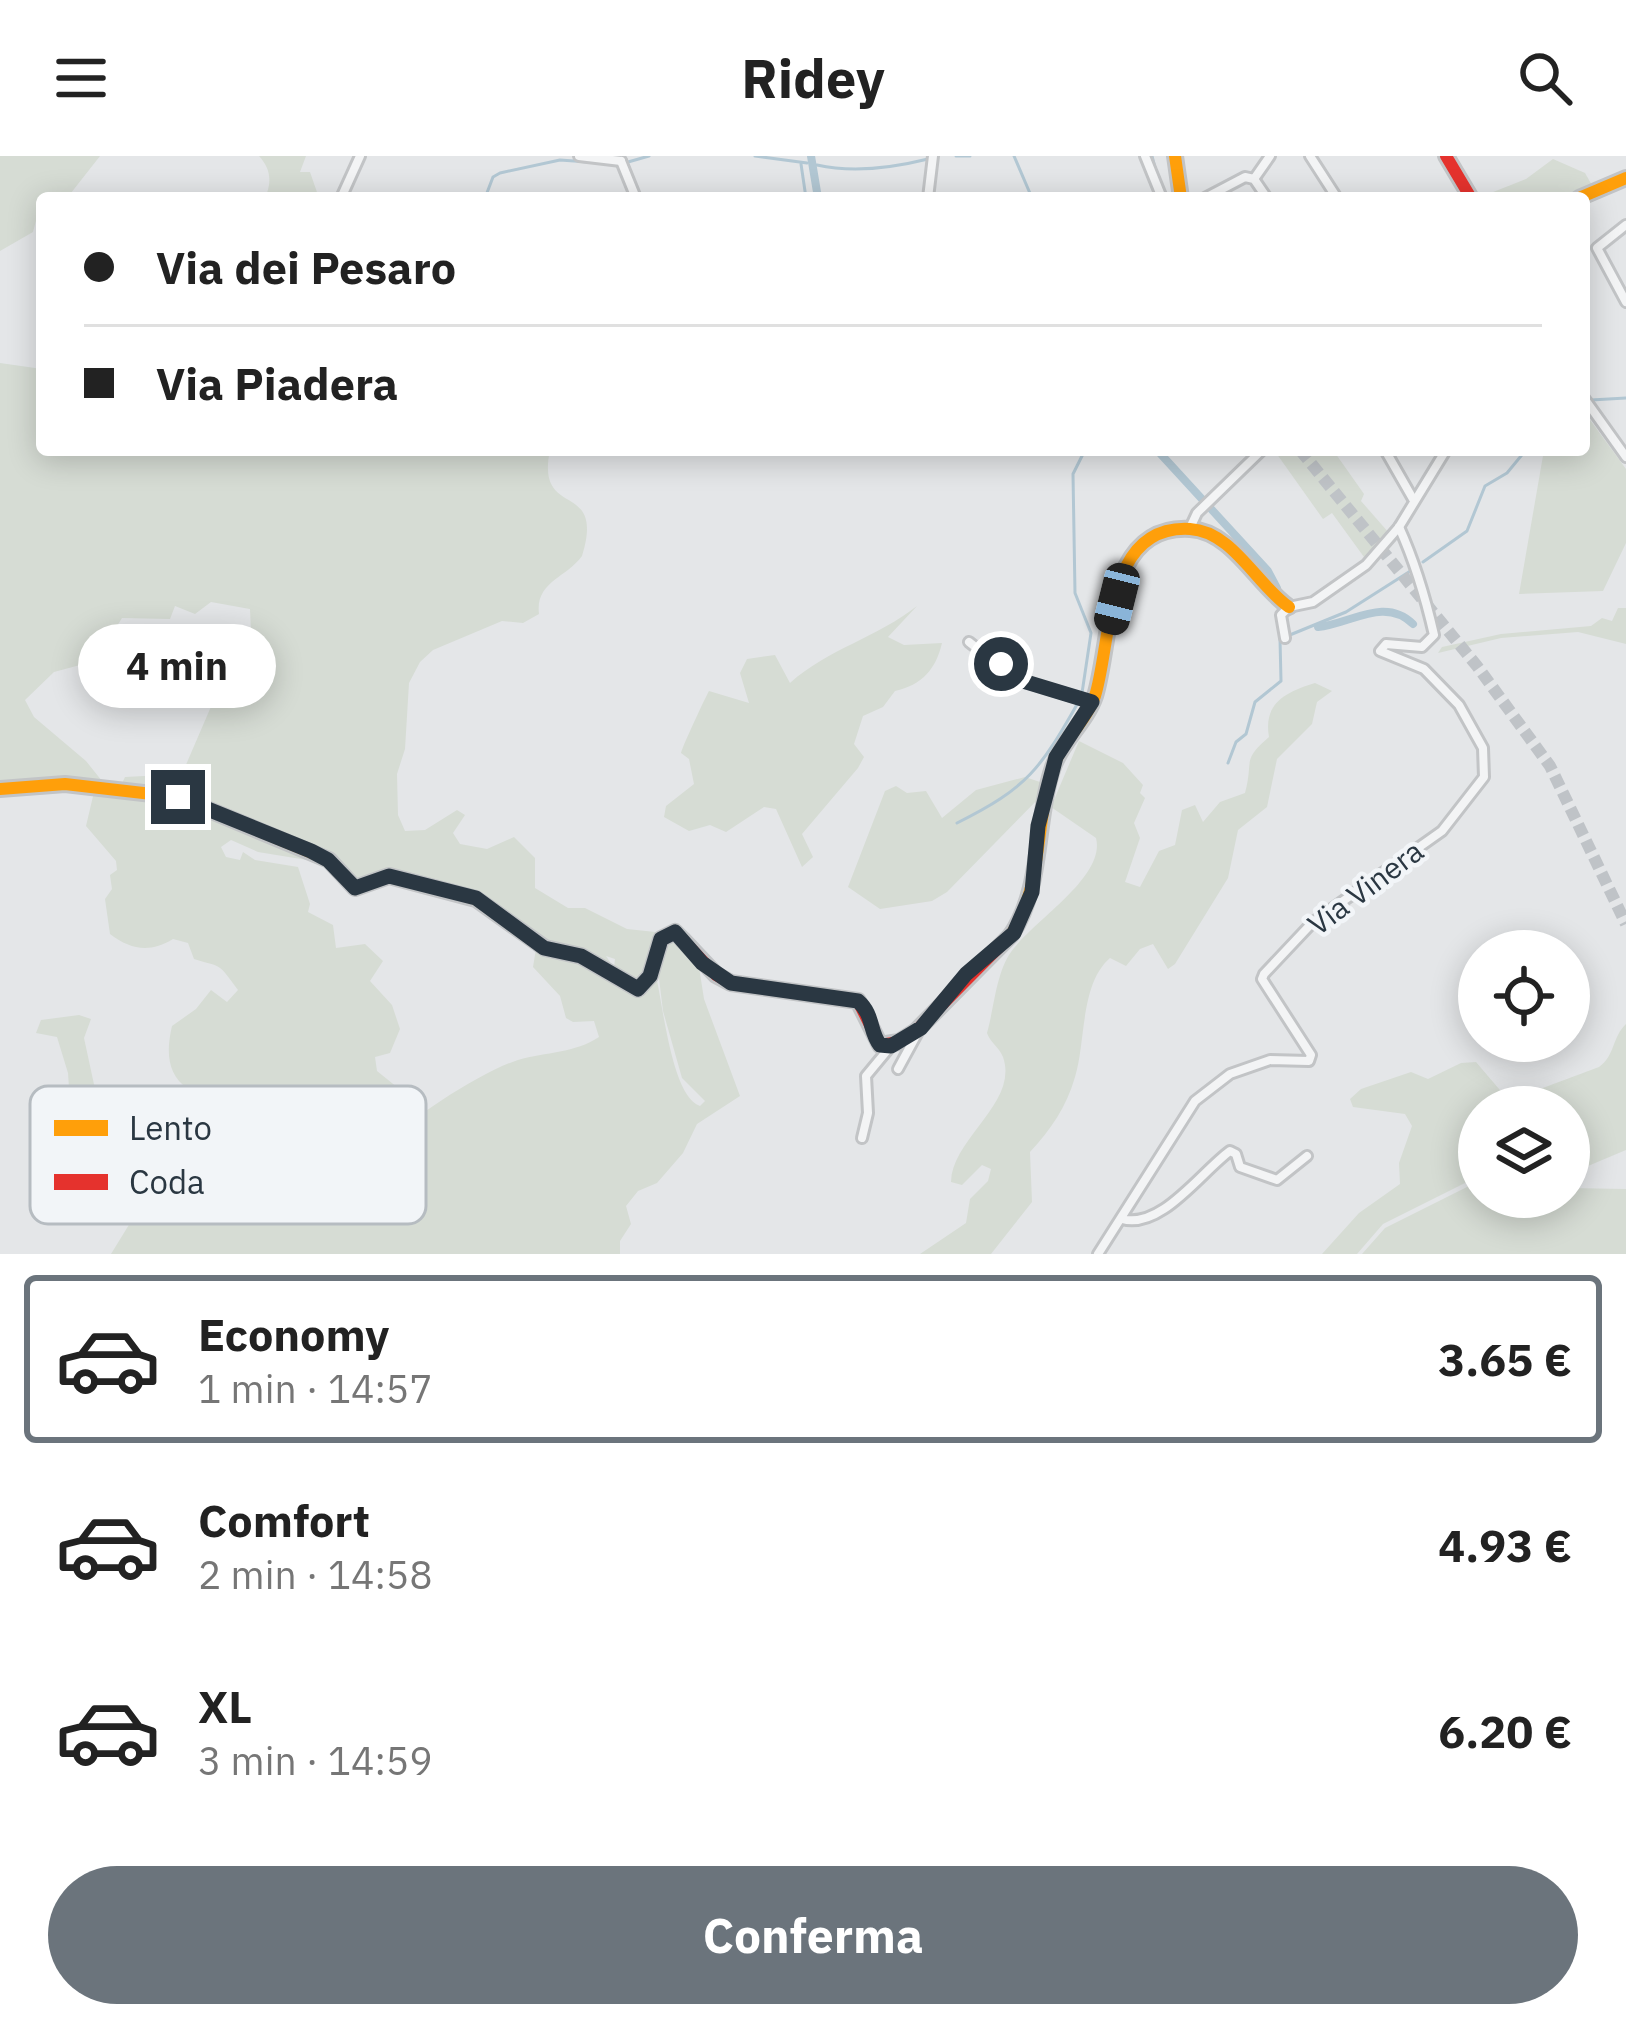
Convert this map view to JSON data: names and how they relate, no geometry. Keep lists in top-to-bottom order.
{
  "streets": {
    "street": ["Via Vinera"]
  },
  "legend": ["Lento", "Coda"],
  "page": {
    "header": "Ridey",
    "banner": ["Via dei Pesaro", "Via Piadera"],
    "bubble": "4 min",
    "list": [
      {
        "name": "Economy",
        "note": "1 min · 14:57",
        "value": "3.65 €"
      },
      {
        "name": "Comfort",
        "note": "2 min · 14:58",
        "value": "4.93 €"
      },
      {
        "name": "XL",
        "note": "3 min · 14:59",
        "value": "6.20 €"
      }
    ],
    "buttons": "Conferma"
  }
}
